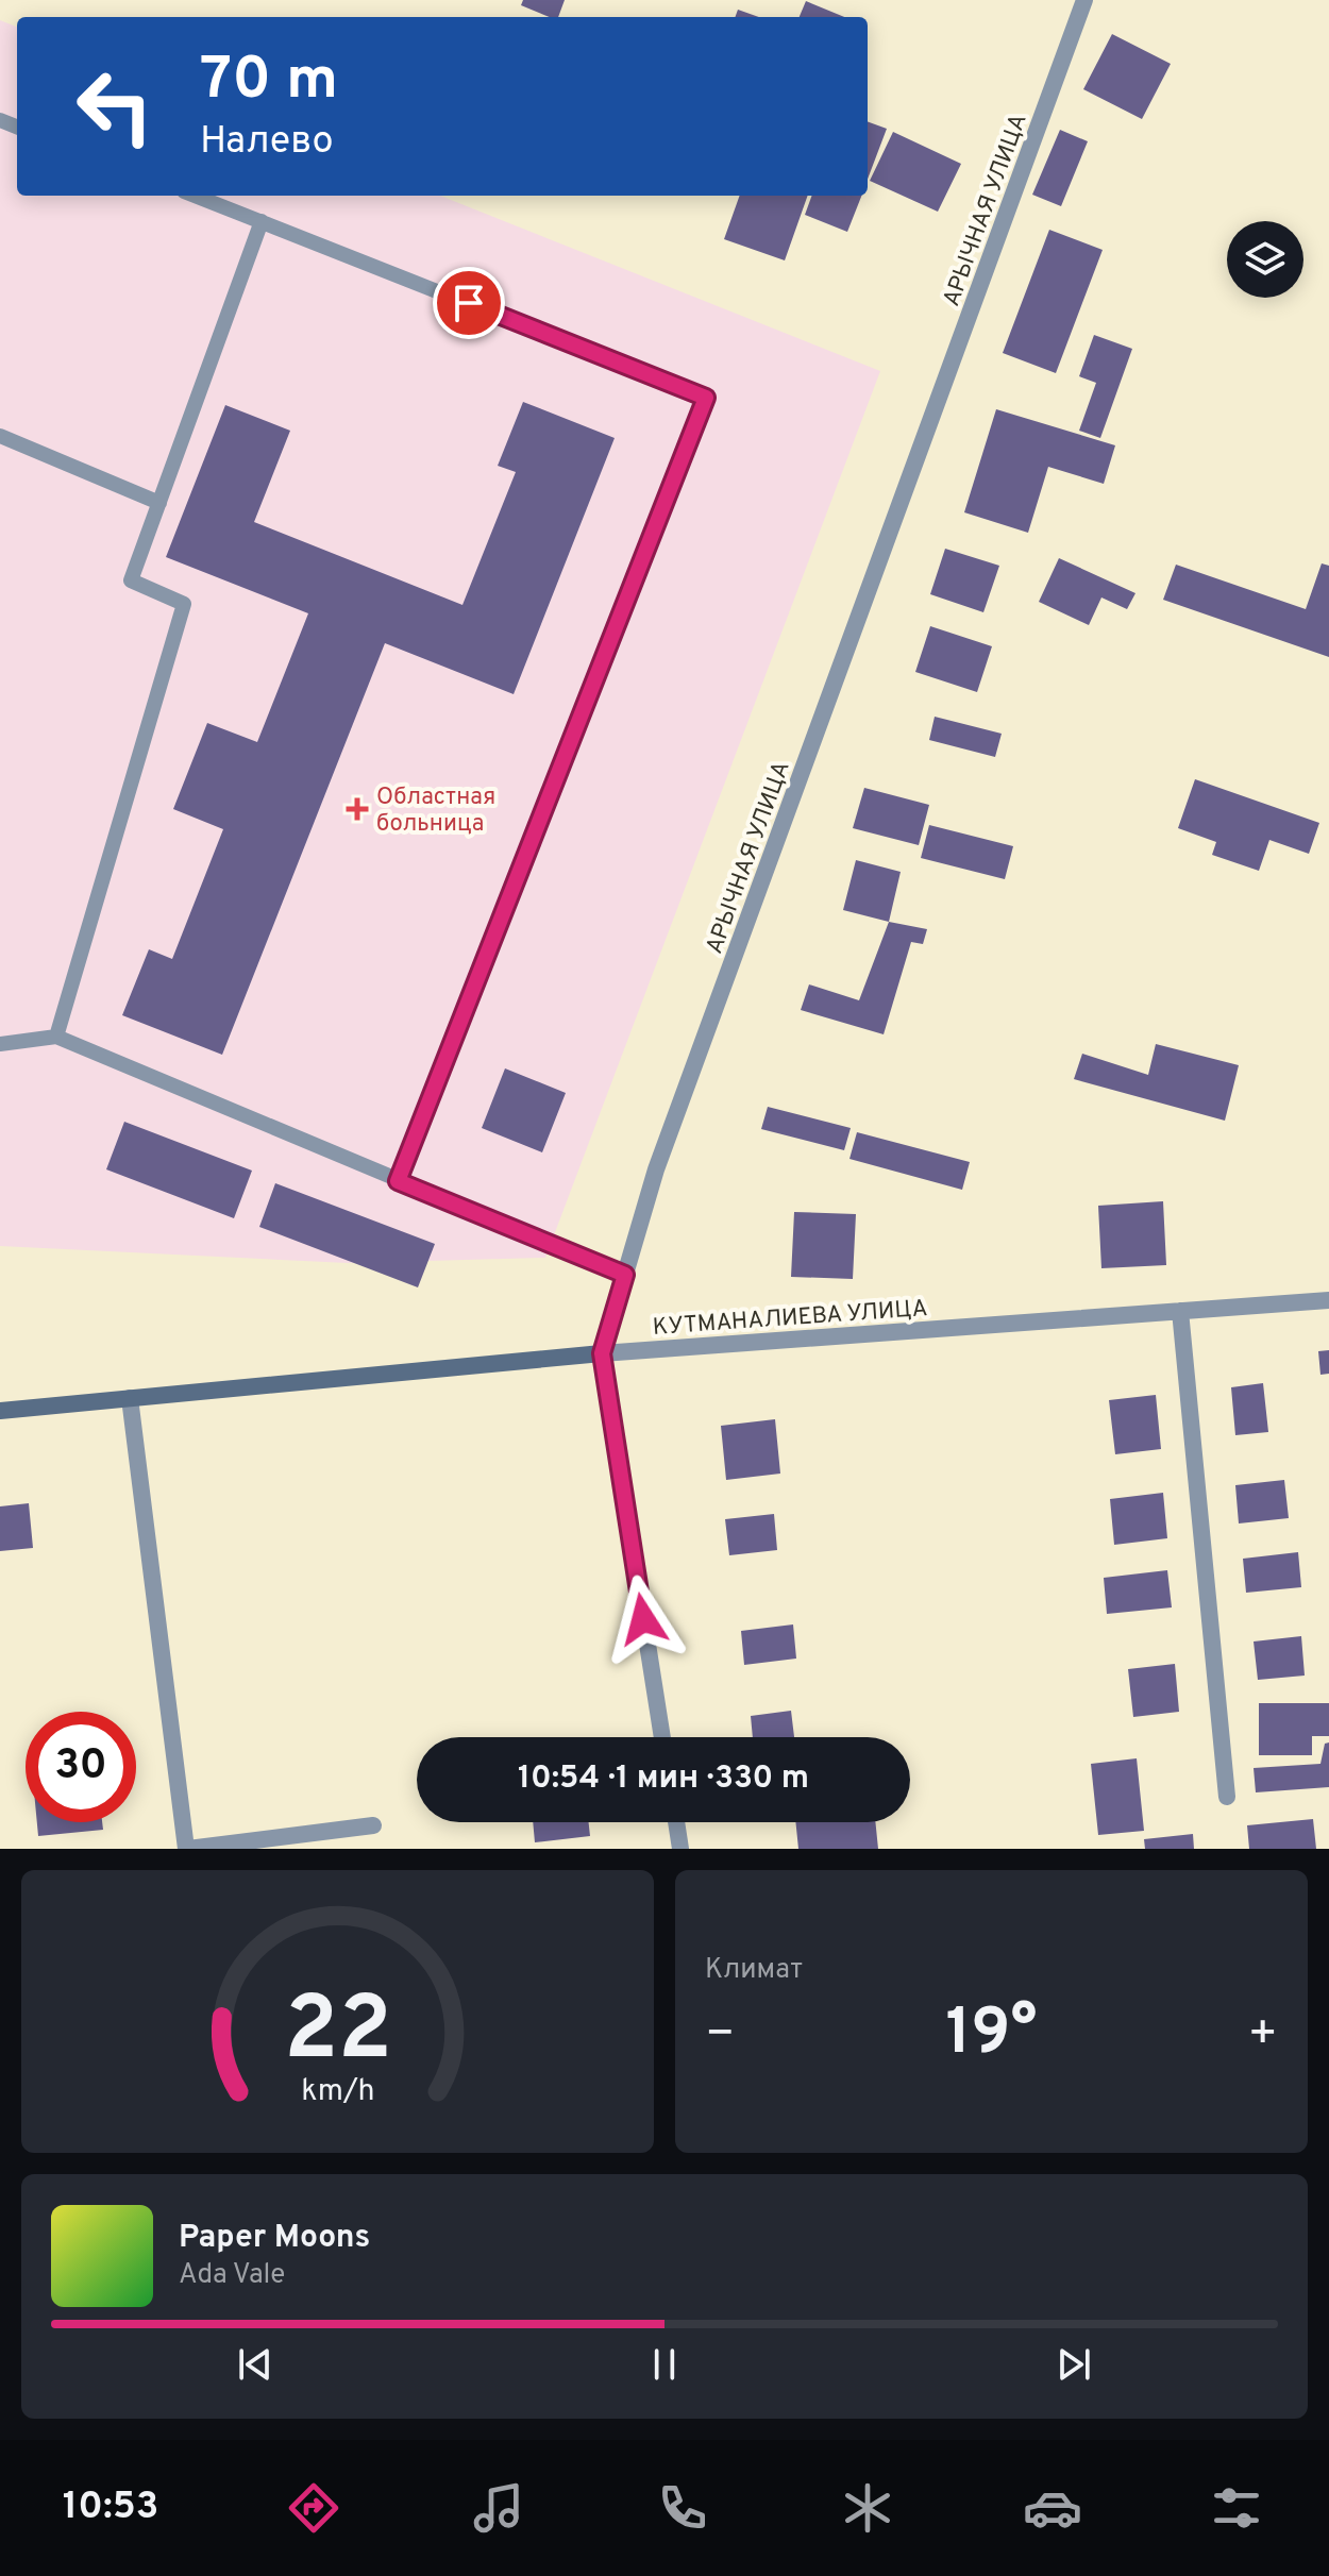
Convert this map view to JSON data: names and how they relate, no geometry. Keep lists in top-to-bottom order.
{
  "streets": {
    "street": ["АРЫЧНАЯ УЛИЦА", "КУТМАНАЛИЕВА УЛИЦА"]
  },
  "crossings": [
    ["АРЫЧНАЯ УЛИЦА", "КУТМАНАЛИЕВА УЛИЦА"]
  ],
  "places": {
    "health": ["Областная больница"]
  },
  "page": {
    "turn": ["70 m", "Налево"],
    "limit": "30",
    "trip": "10:54 · 1 мин · 330 m",
    "tile": "Климат",
    "heat": ["−", "19°", "+"],
    "song": ["Paper Moons", "Ada Vale"],
    "tabs": "10:53",
    "gauge": ["22", "km/h"]
  }
}
